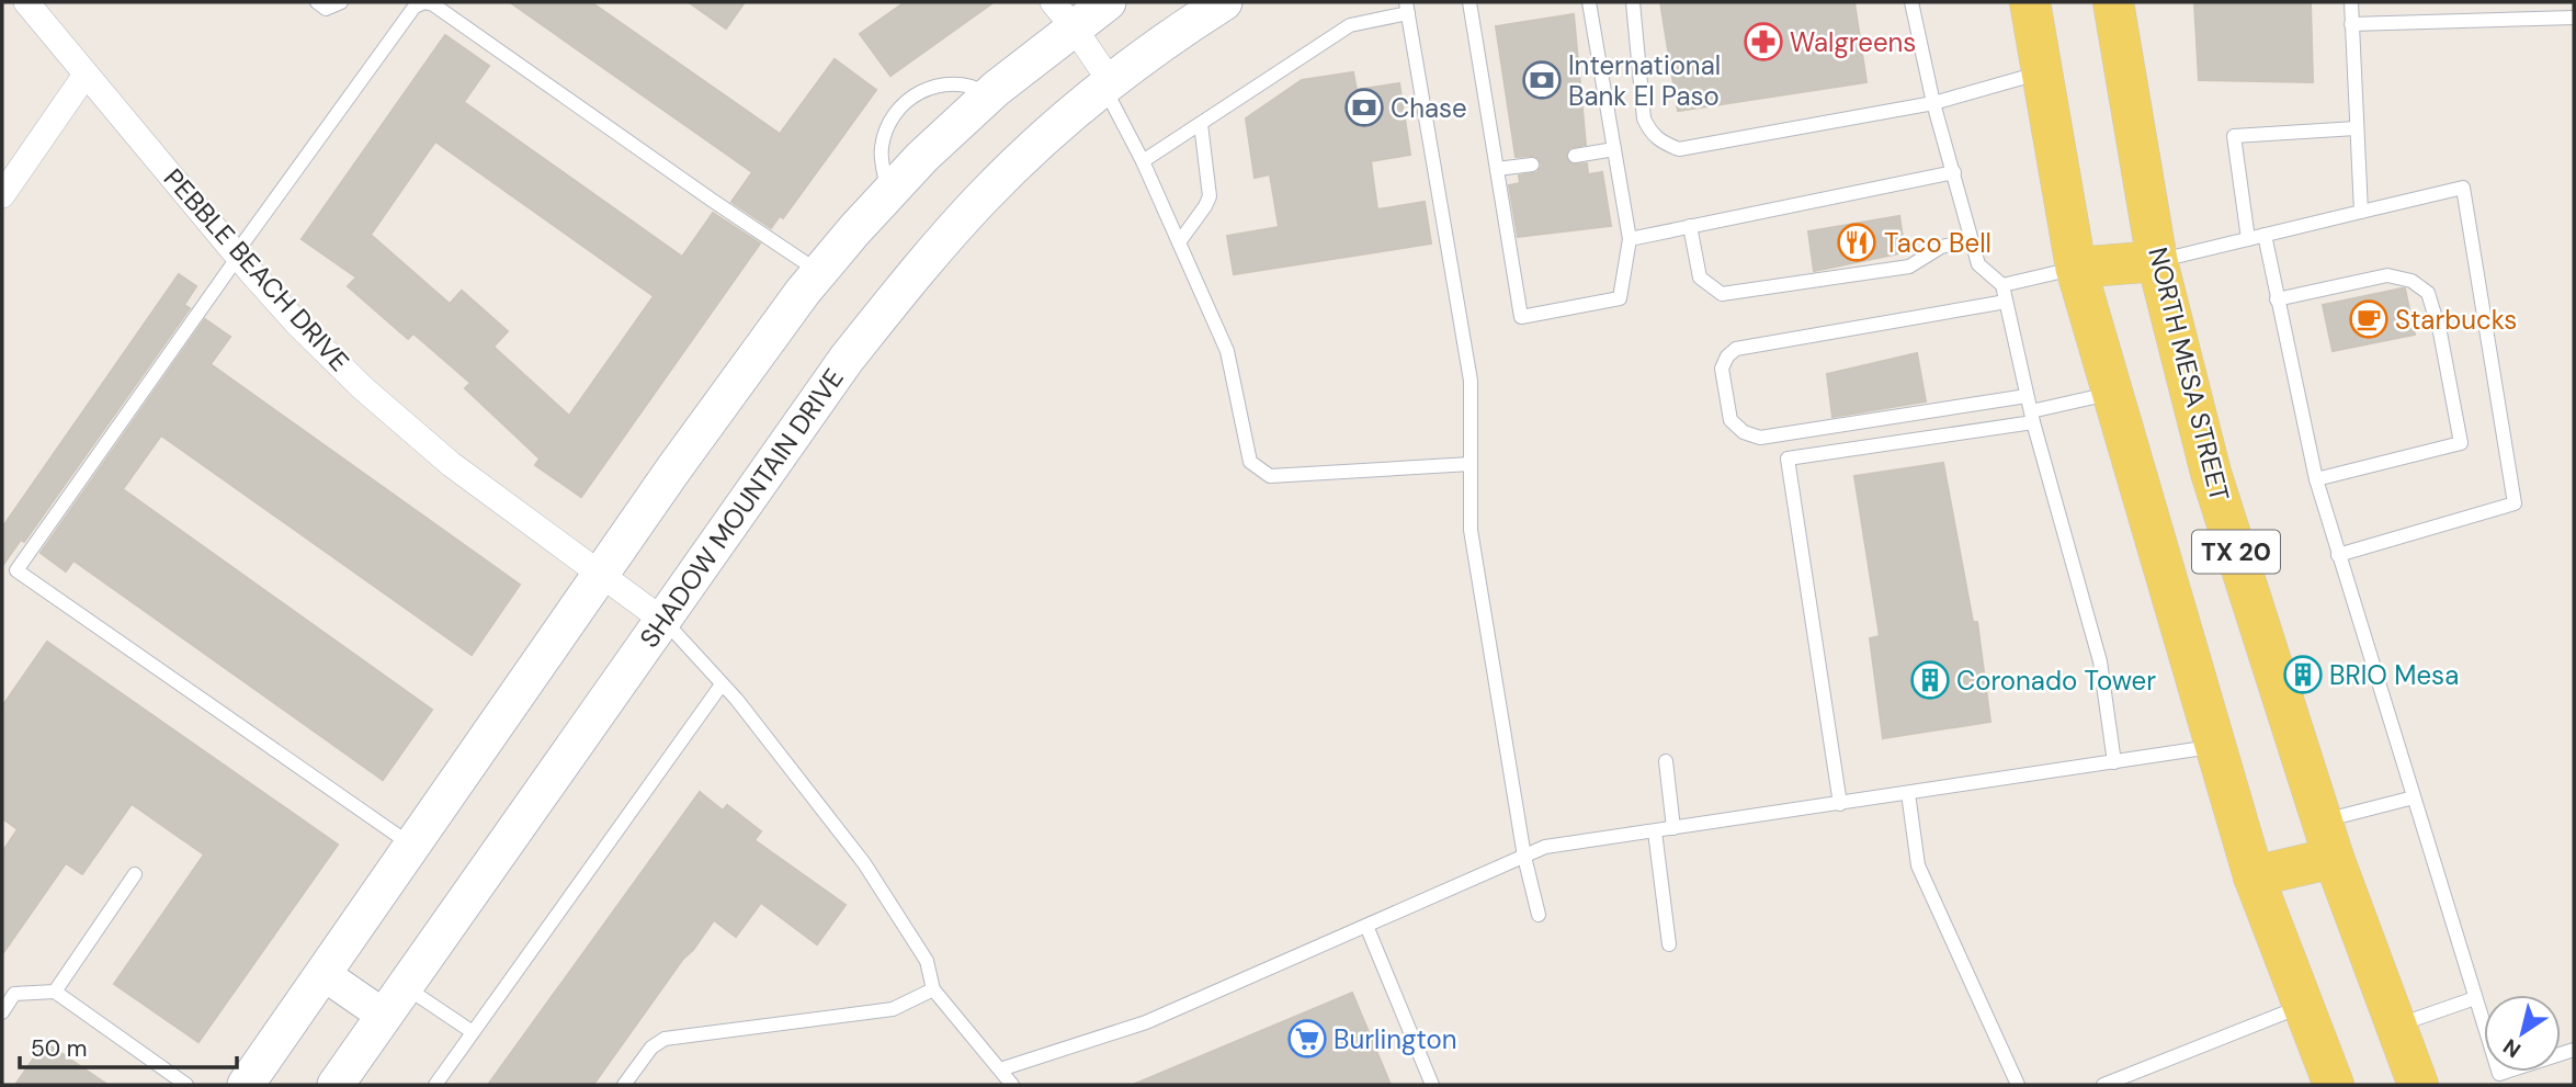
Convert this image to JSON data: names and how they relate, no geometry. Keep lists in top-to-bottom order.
{
  "streets": {
    "main road": ["NORTH MESA STREET", "SHADOW MOUNTAIN DRIVE", "TX 20"],
    "street": ["PEBBLE BEACH DRIVE"]
  },
  "crossings": [
    ["PEBBLE BEACH DRIVE", "SHADOW MOUNTAIN DRIVE"]
  ],
  "places": {
    "pharmacy": ["Walgreens"],
    "bank": ["International Bank El Paso", "Chase"],
    "restaurant": ["Taco Bell"],
    "cafe": ["Starbucks"],
    "building": ["BRIO Mesa", "Coronado Tower"],
    "supermarket": ["Burlington"]
  },
  "scale_bar": "50 m",
  "north": "bottom left"
}
